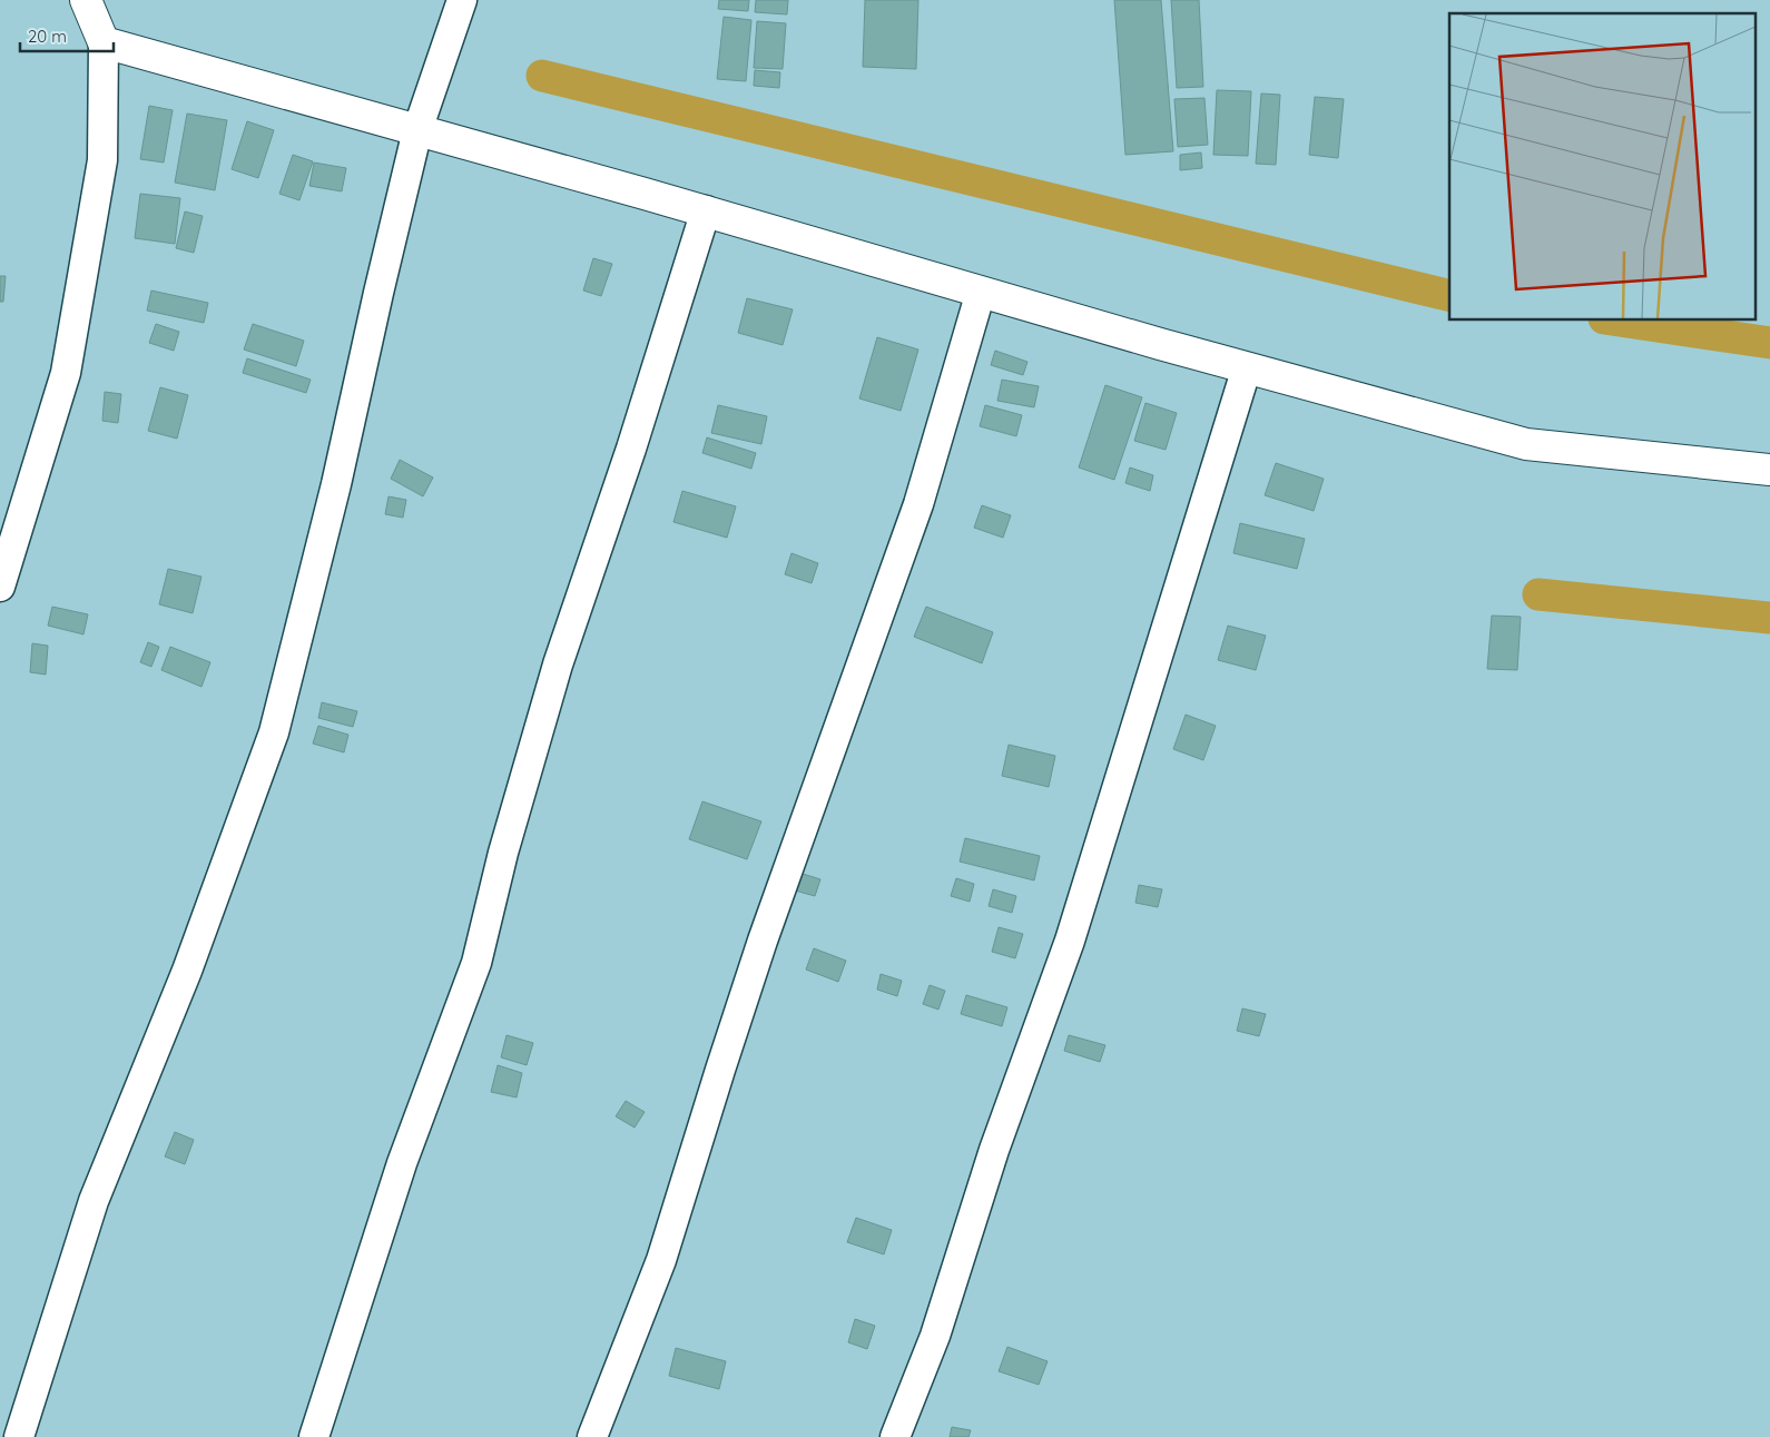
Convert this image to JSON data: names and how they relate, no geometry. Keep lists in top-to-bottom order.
{
  "scale_bar": "20 m"
}
